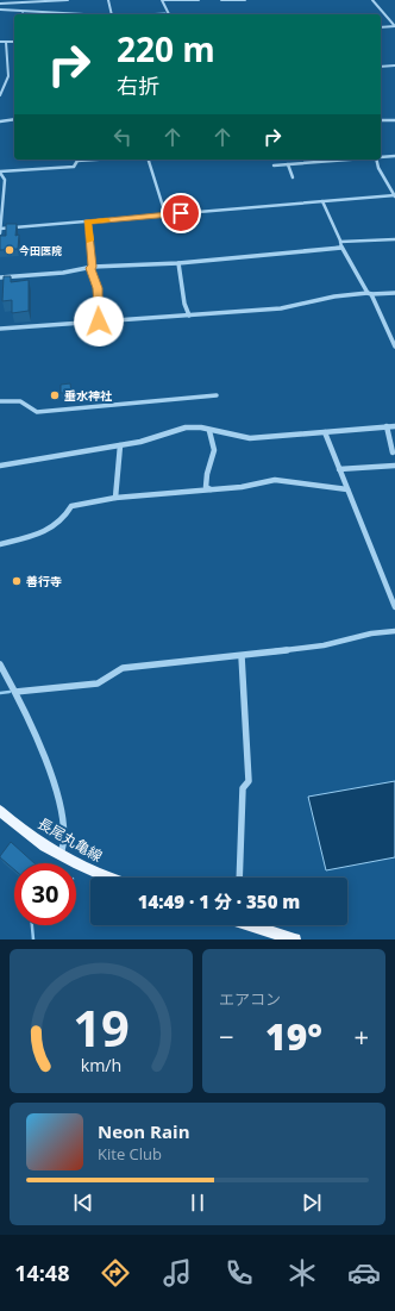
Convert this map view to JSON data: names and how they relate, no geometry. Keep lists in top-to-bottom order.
{
  "streets": {
    "main road": ["長尾丸亀線"]
  },
  "places": ["今田医院", "垂水神社", "善行寺"],
  "page": {
    "turn": ["220 m", "右折"],
    "limit": "30",
    "trip": "14:49 · 1 分 · 350 m",
    "tile": "エアコン",
    "heat": ["−", "19°", "+"],
    "song": ["Neon Rain", "Kite Club"],
    "tabs": "14:48",
    "gauge": ["19", "km/h"]
  }
}
